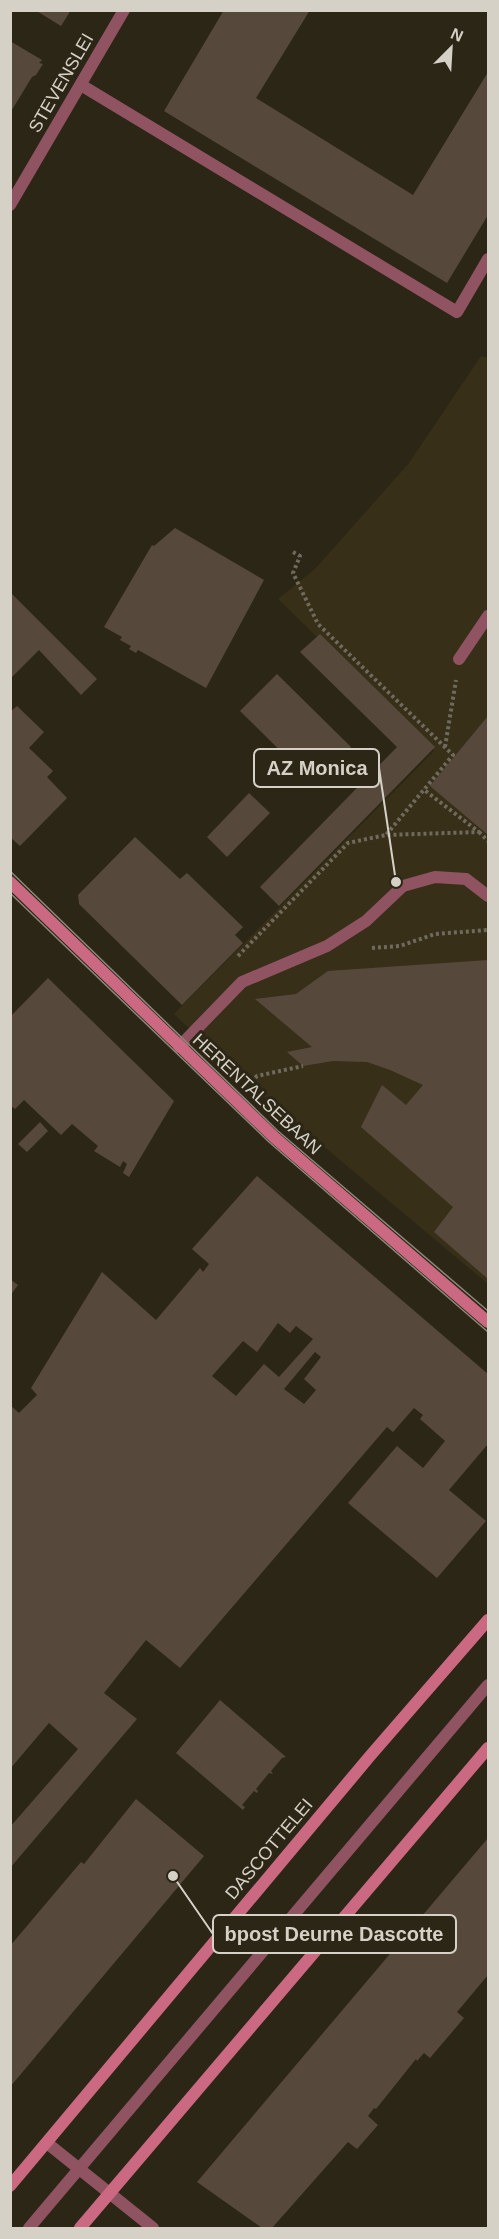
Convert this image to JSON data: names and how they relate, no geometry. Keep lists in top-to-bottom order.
{
  "streets": {
    "street": ["STEVENSLEI", "HERENTALSEBAAN", "DASCOTTELEI"]
  },
  "places": ["AZ Monica", "bpost Deurne Dascotte"],
  "north": "top right"
}
